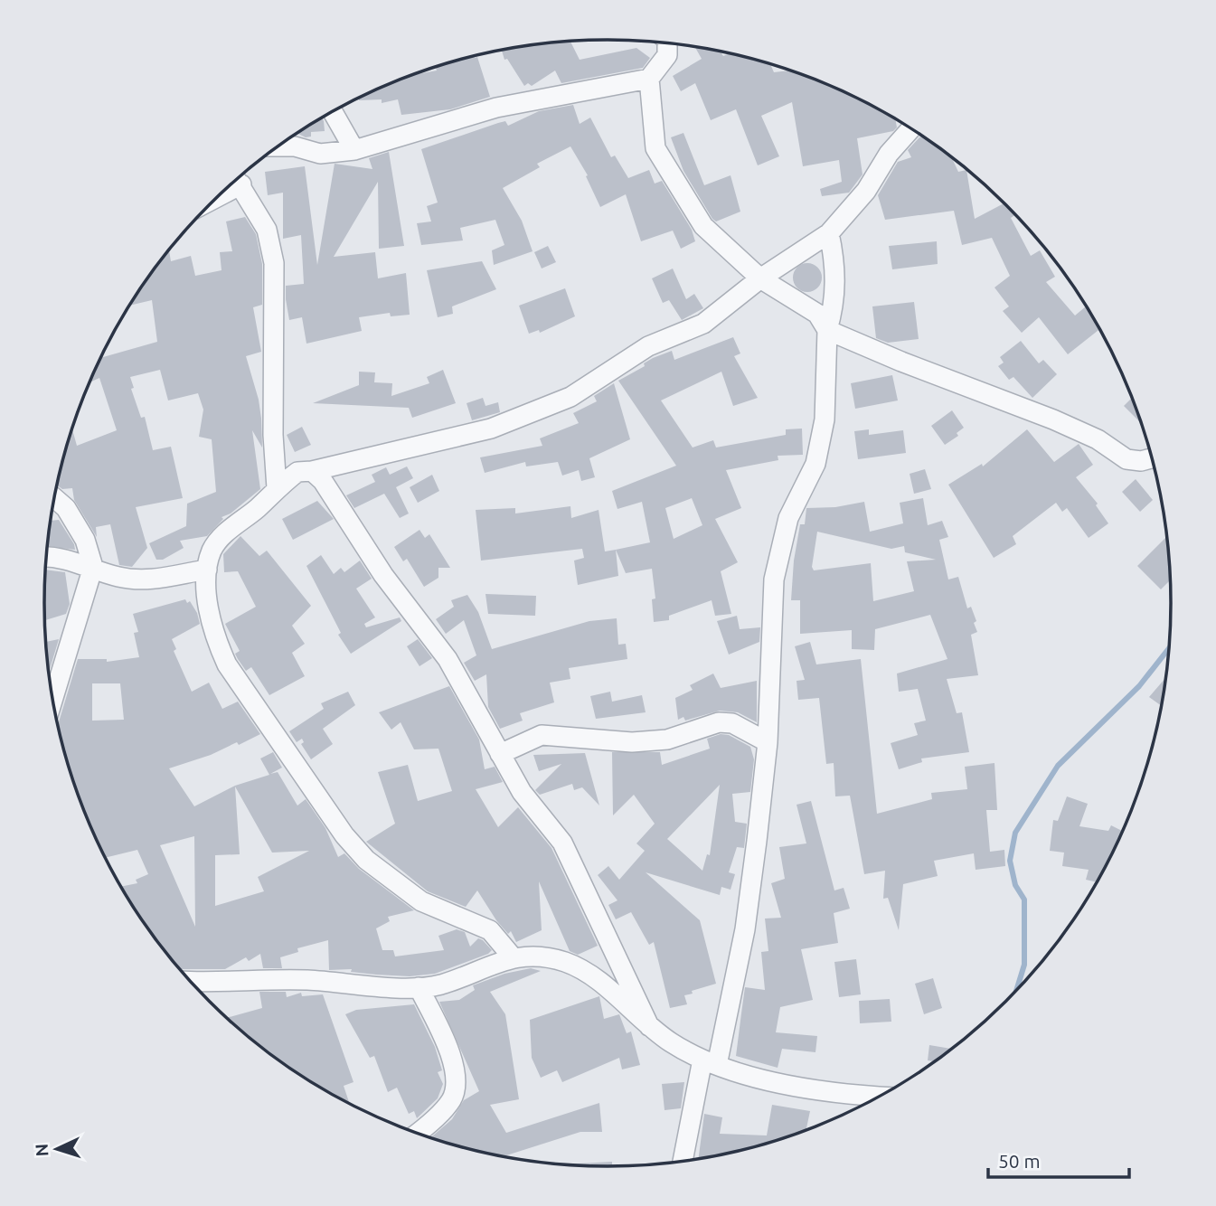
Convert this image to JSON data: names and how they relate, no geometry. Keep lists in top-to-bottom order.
{
  "scale_bar": "50 m",
  "north": "left"
}
